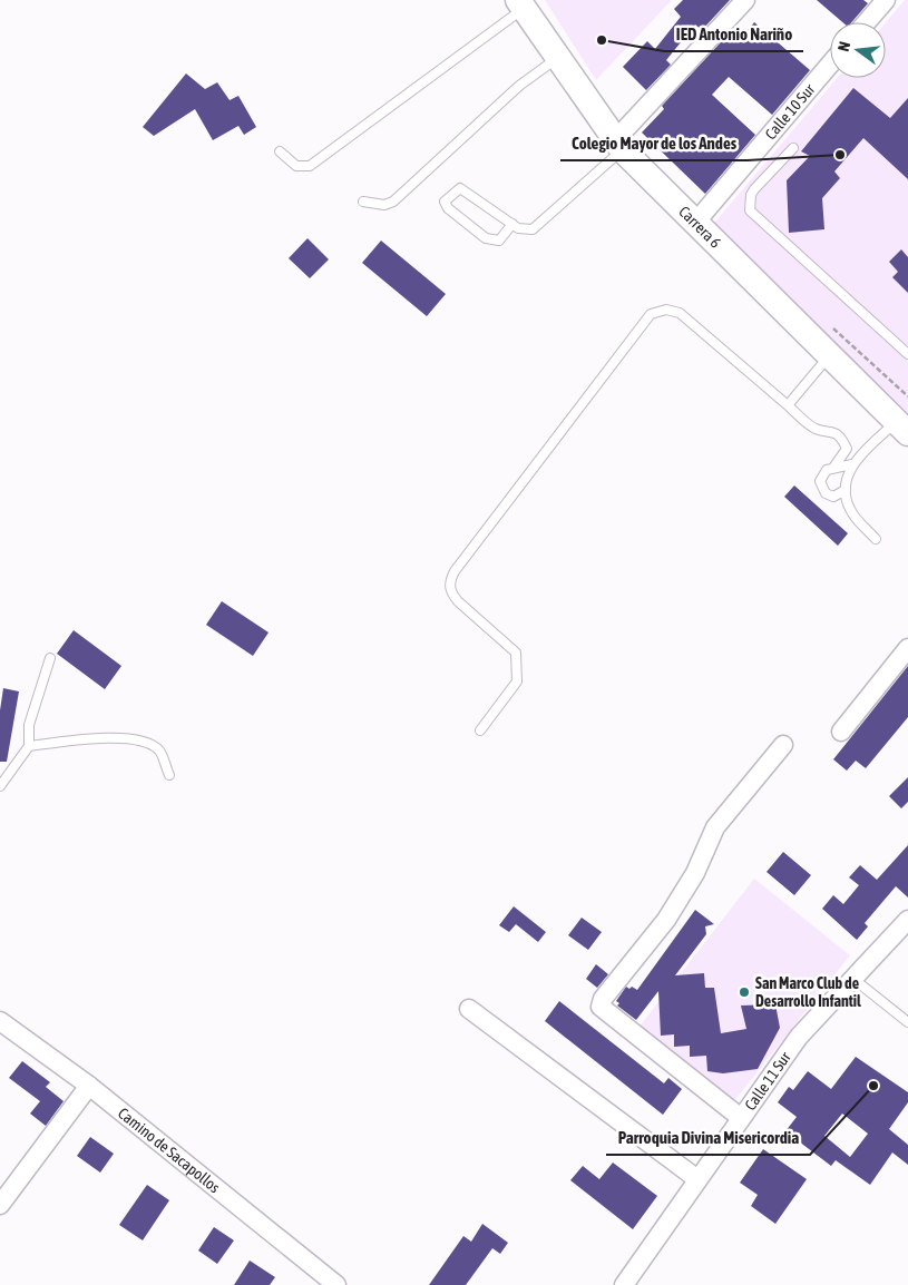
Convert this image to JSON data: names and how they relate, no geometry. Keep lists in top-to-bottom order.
{
  "streets": {
    "main road": ["Carrera 6"],
    "street": ["Calle 10 Sur", "Calle 11 Sur", "Camino de Sacapollos"]
  },
  "crossings": [
    ["Calle 10 Sur", "Carrera 6"]
  ],
  "places": [
    "IED Antonio Nariño",
    "Colegio Mayor de los Andes",
    "San Marco Club de Desarrollo Infantil",
    "Parroquia Divina Misericordia"
  ],
  "north": "left"
}
